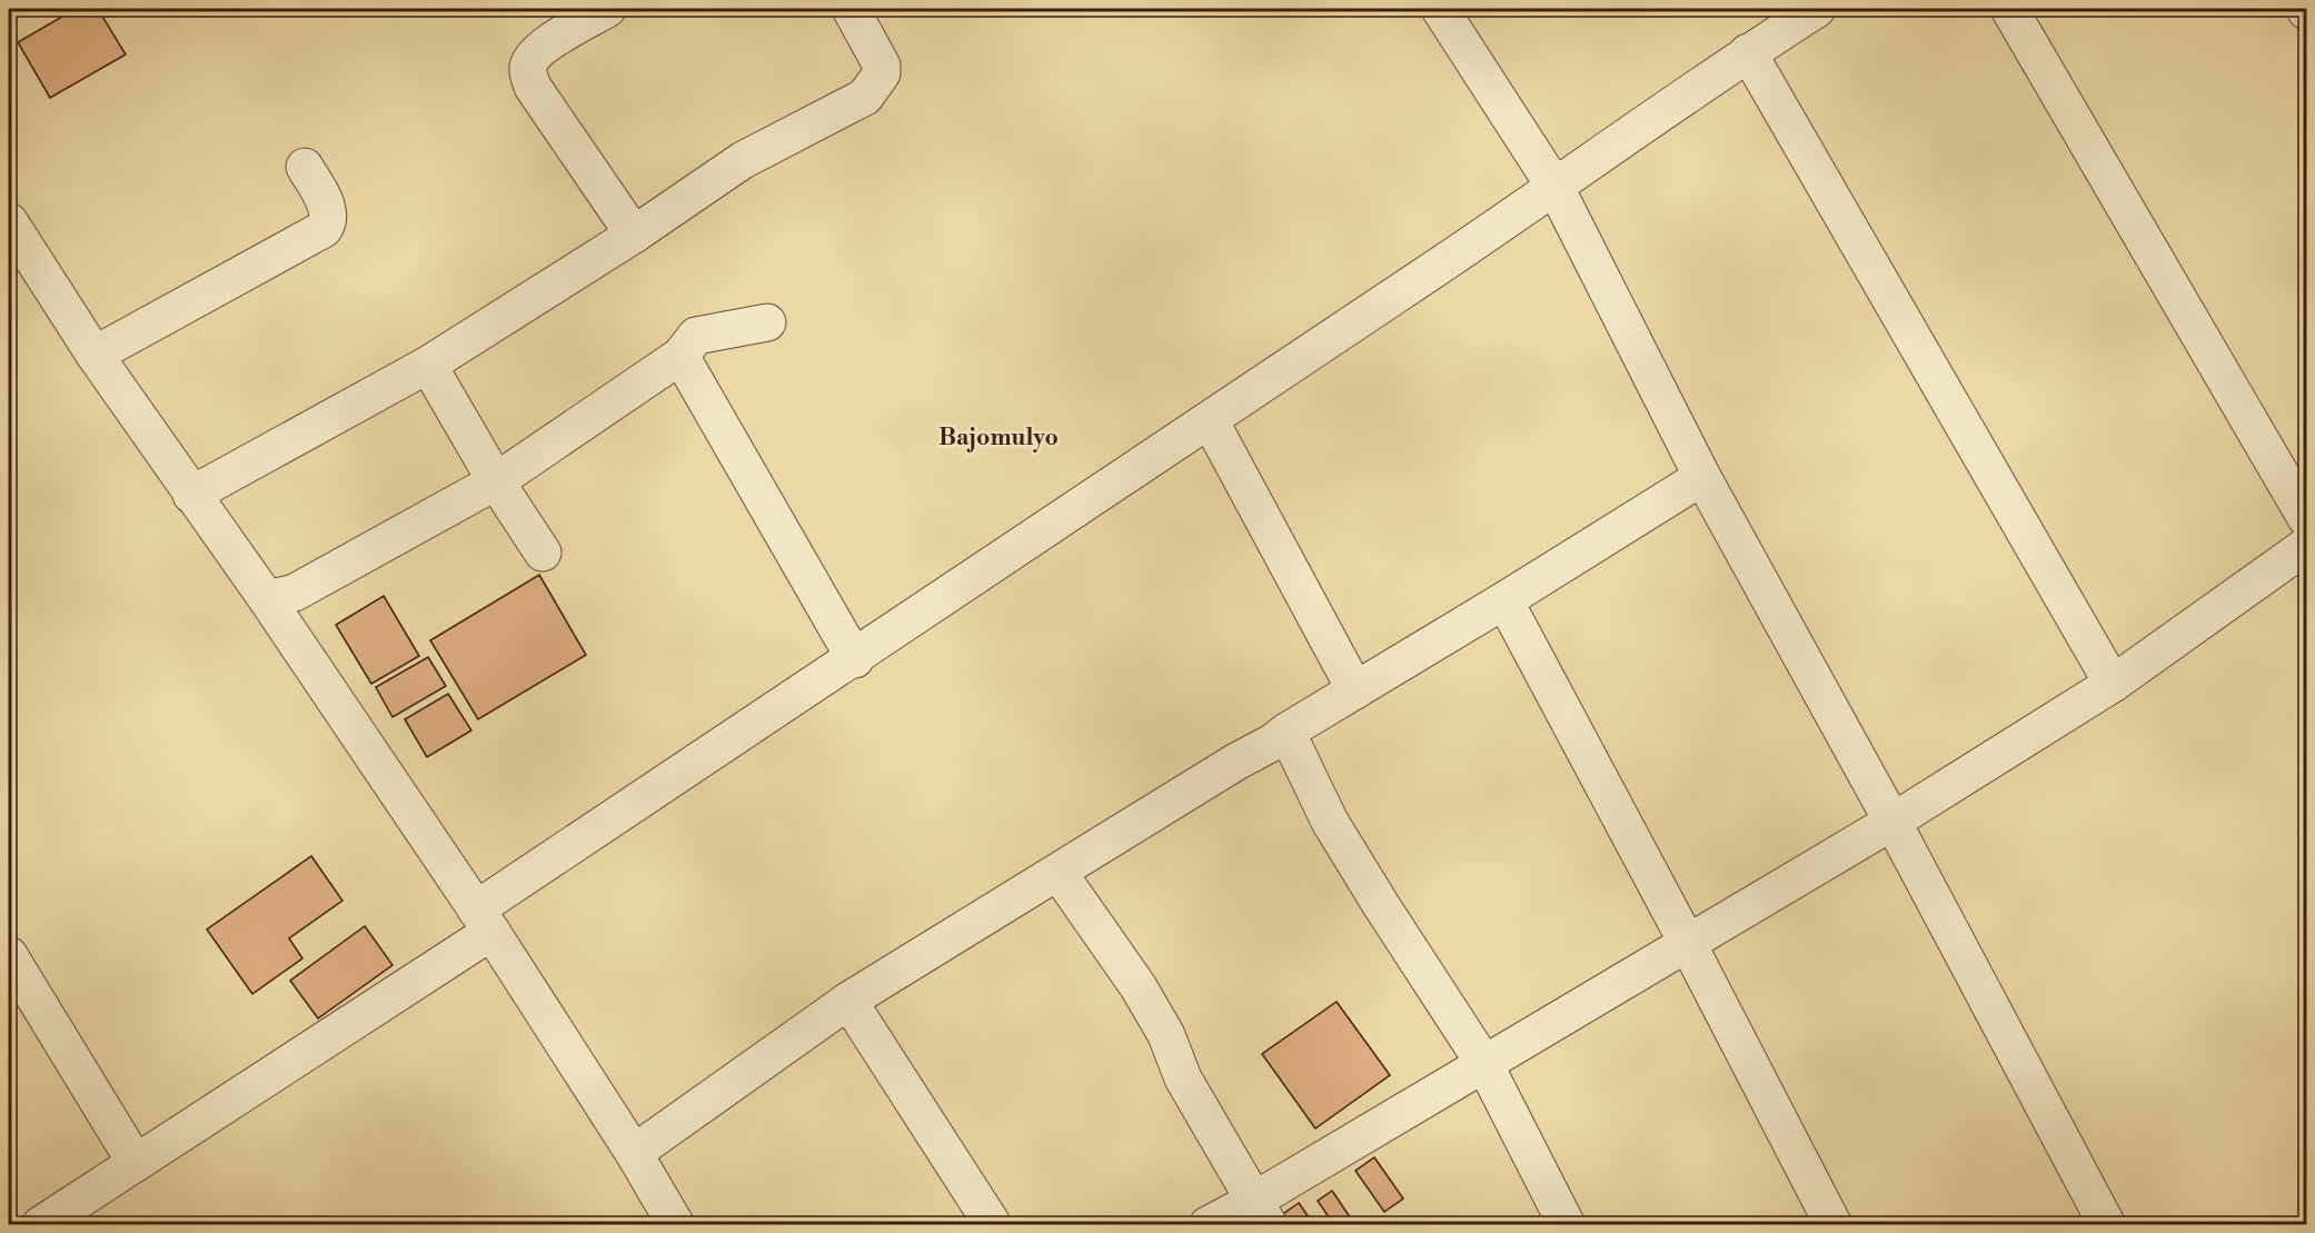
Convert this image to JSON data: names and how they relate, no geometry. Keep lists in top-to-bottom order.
{
  "districts": ["Bajomulyo"]
}
